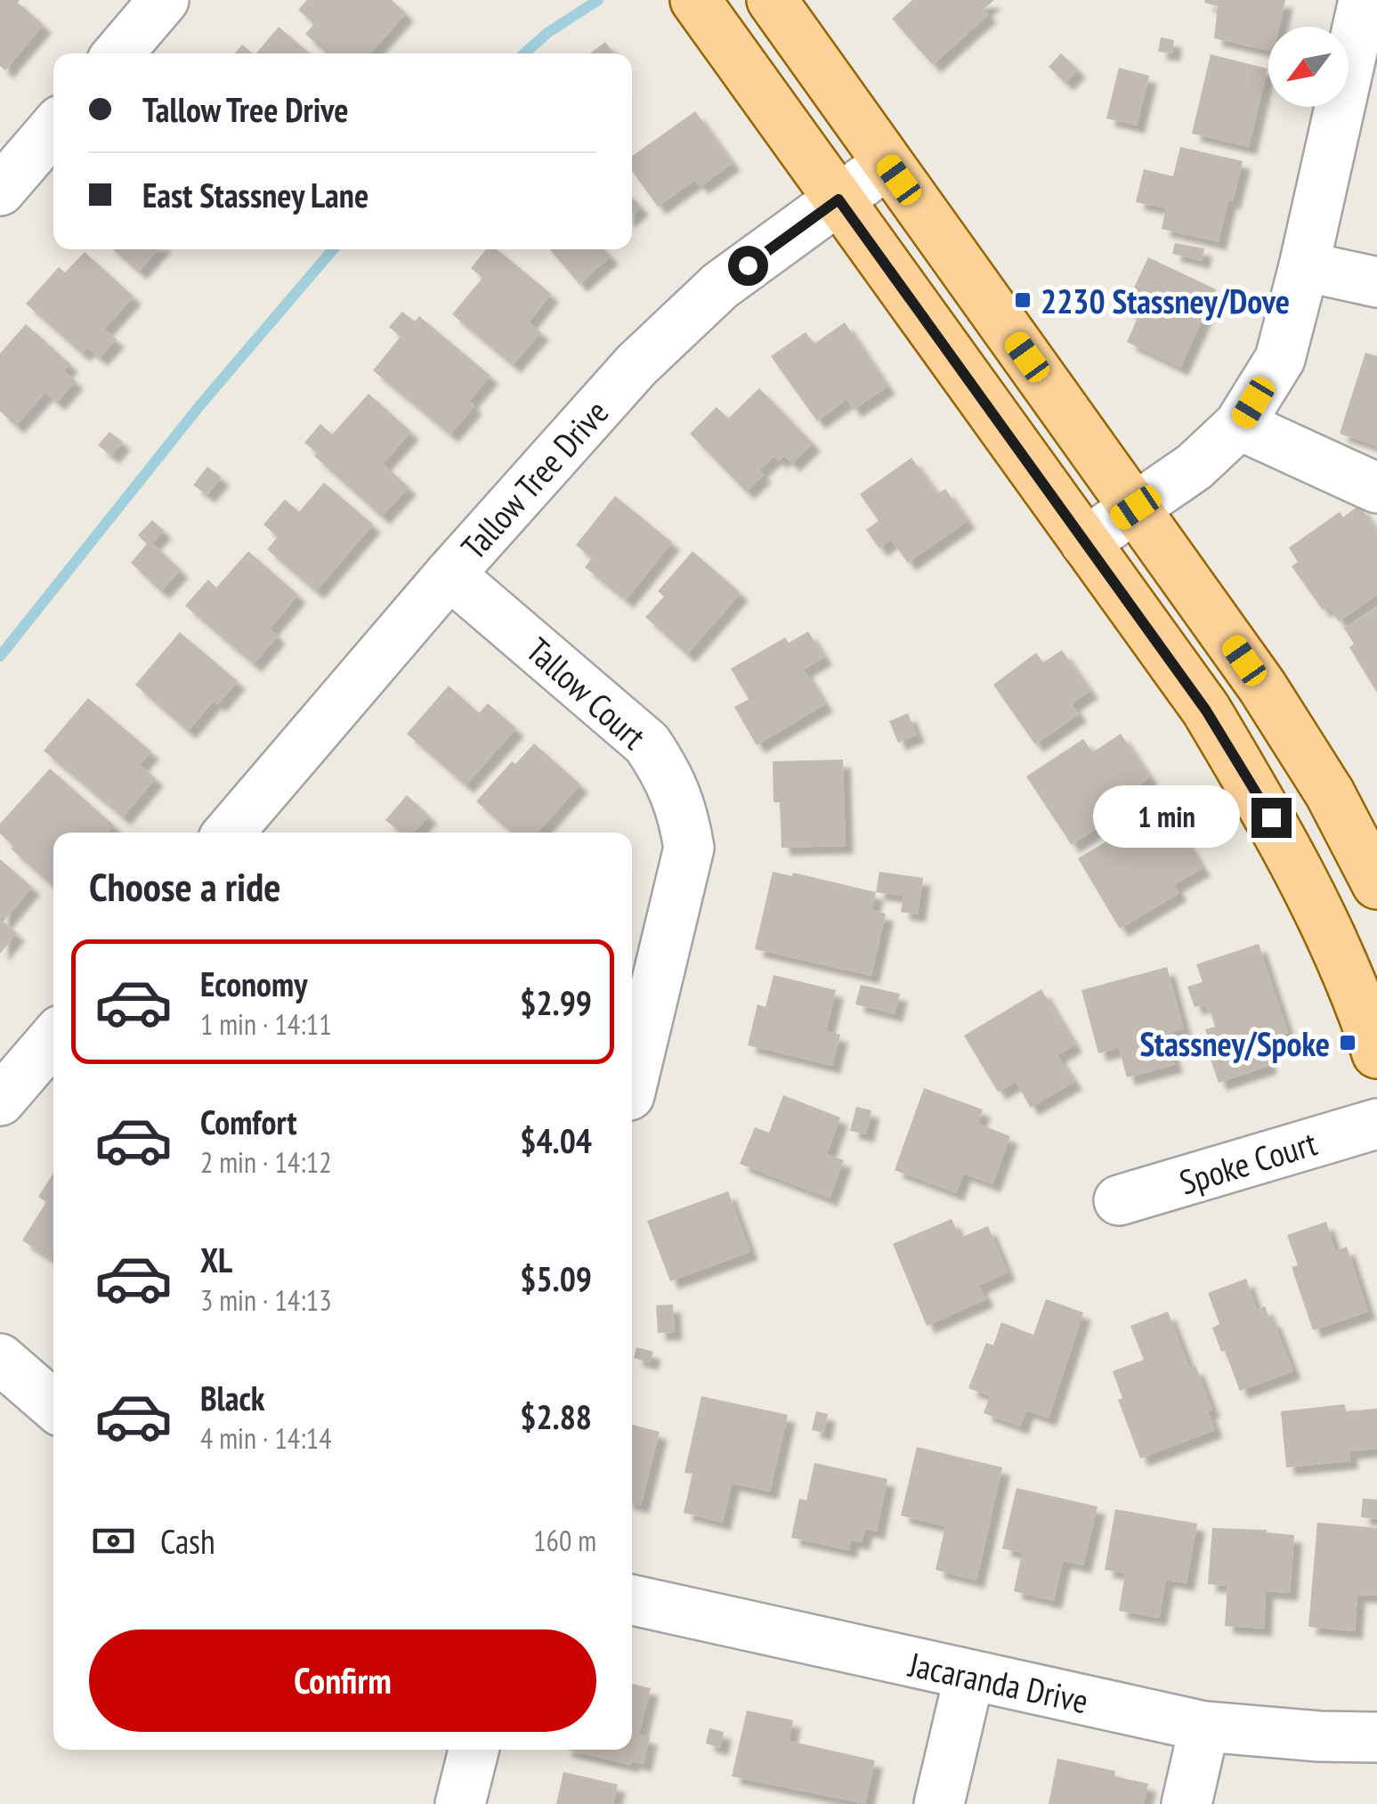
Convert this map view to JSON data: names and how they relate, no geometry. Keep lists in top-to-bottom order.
{
  "streets": {
    "street": [
      "Tallow Tree Drive",
      "Tallow Court",
      "Spoke Court",
      "Jacaranda Drive"
    ]
  },
  "crossings": [
    ["Tallow Tree Drive", "Tallow Court"]
  ],
  "places": {
    "transit": ["2230 Stassney/Dove", "Stassney/Spoke"]
  },
  "north": "bottom left",
  "page": {
    "banner": ["Tallow Tree Drive", "East Stassney Lane"],
    "bubble": "1 min",
    "heading": "Choose a ride",
    "list": [
      {
        "name": "Economy",
        "note": "1 min · 14:11",
        "value": "$2.99"
      },
      {
        "name": "Comfort",
        "note": "2 min · 14:12",
        "value": "$4.04"
      },
      {
        "name": "XL",
        "note": "3 min · 14:13",
        "value": "$5.09"
      },
      {
        "name": "Black",
        "note": "4 min · 14:14",
        "value": "$2.88"
      }
    ],
    "pay": ["Cash", "160 m"],
    "buttons": "Confirm"
  }
}
